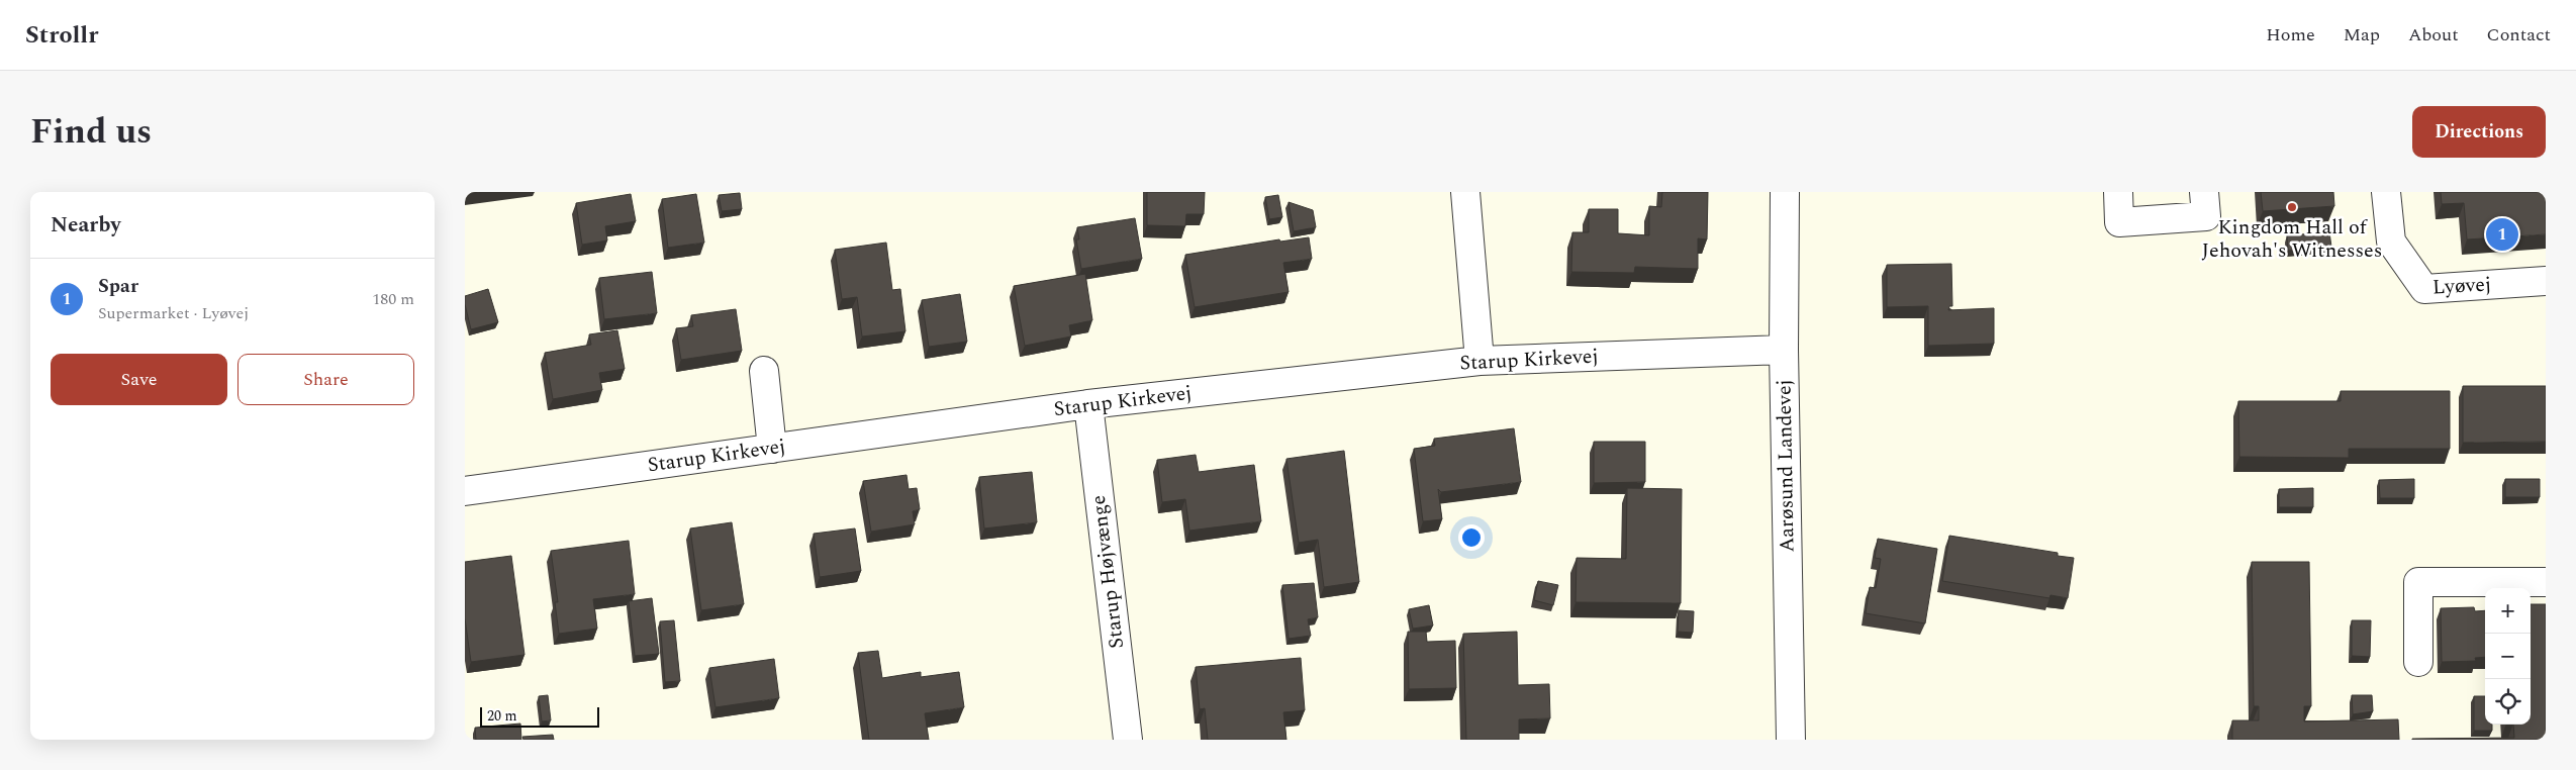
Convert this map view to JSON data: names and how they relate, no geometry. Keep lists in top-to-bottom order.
{
  "streets": {
    "street": [
      "Lyøvej",
      "Starup Kirkevej",
      "Aarøsund Landevej",
      "Starup Højvænge"
    ]
  },
  "crossings": [
    ["Starup Kirkevej", "Aarøsund Landevej"],
    ["Starup Kirkevej", "Starup Højvænge"]
  ],
  "places": ["Kingdom Hall of Jehovah's Witnesses"],
  "scale_bar": "20 m",
  "page": {
    "header": "Strollr",
    "nav": [
      "Home",
      "Map",
      "About",
      "Contact"
    ],
    "title": "Find us",
    "buttons": [
      "Directions",
      ["Save", "Share"]
    ],
    "heading": "Nearby",
    "pins": "1",
    "list": [
      {
        "mark": "1",
        "name": "Spar",
        "note": "Supermarket · Lyøvej",
        "value": "180 m"
      }
    ],
    "map_buttons": ["+", "−"],
    "scale": "20 m"
  }
}
